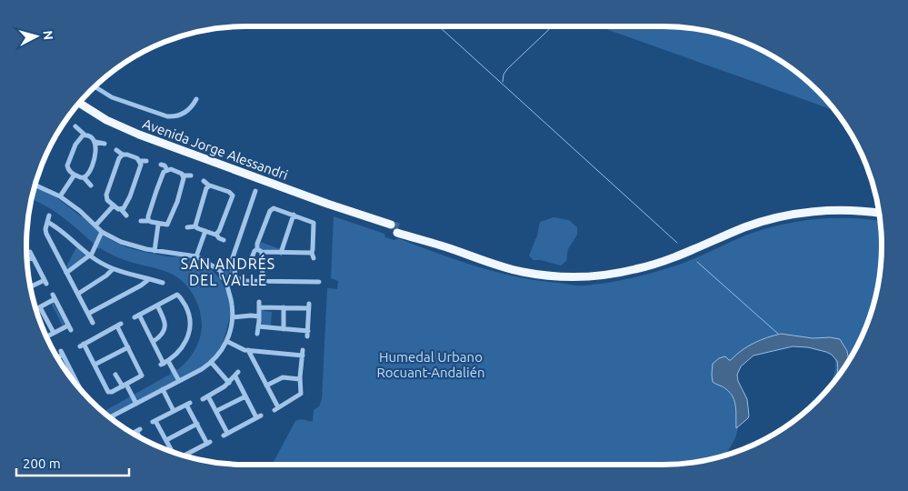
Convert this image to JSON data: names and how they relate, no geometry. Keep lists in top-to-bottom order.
{
  "streets": {
    "highway": ["Avenida Jorge Alessandri"]
  },
  "districts": ["SAN ANDRÉS DEL VALLE"],
  "parks": ["Humedal Urbano Rocuant-Andalién"],
  "scale_bar": "200 m",
  "north": "right"
}
